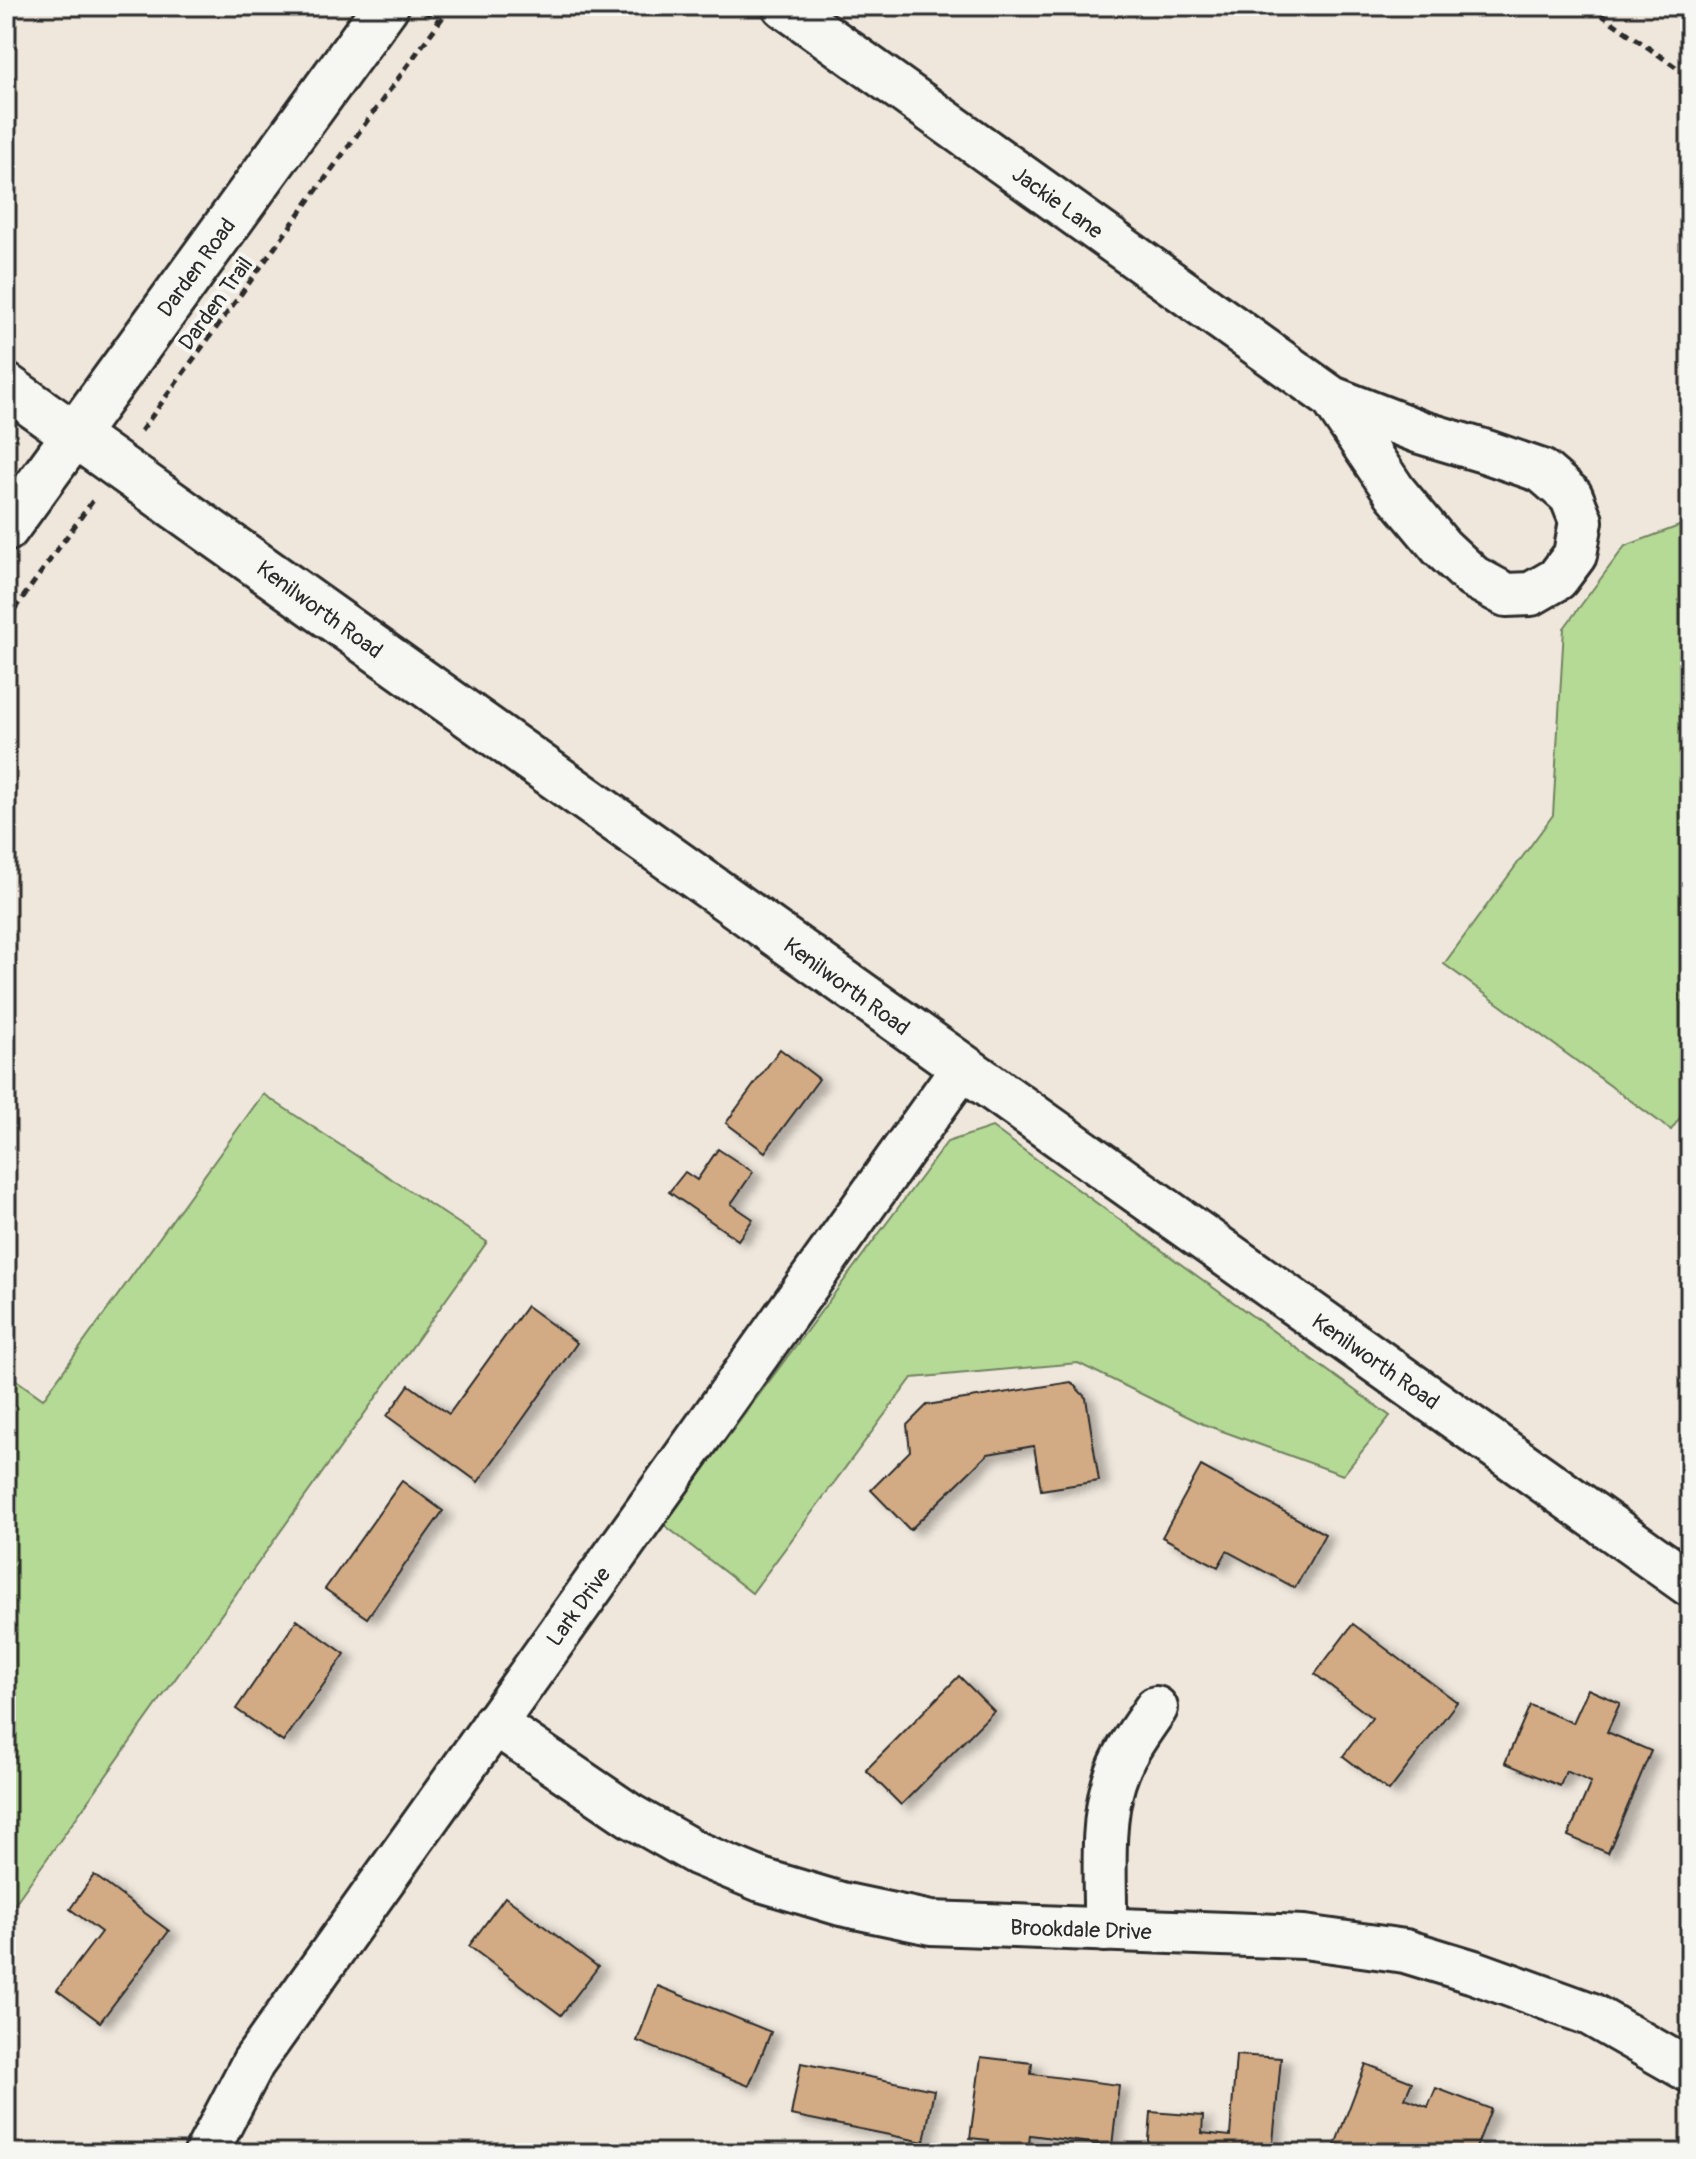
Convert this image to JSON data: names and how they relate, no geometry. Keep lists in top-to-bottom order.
{
  "streets": {
    "street": [
      "Jackie Lane",
      "Darden Road",
      "Kenilworth Road",
      "Lark Drive",
      "Brookdale Drive"
    ],
    "path": ["Darden Trail"]
  },
  "crossings": [
    ["Darden Road", "Kenilworth Road"],
    ["Darden Trail", "Kenilworth Road"],
    ["Kenilworth Road", "Lark Drive"],
    ["Lark Drive", "Brookdale Drive"]
  ]
}
